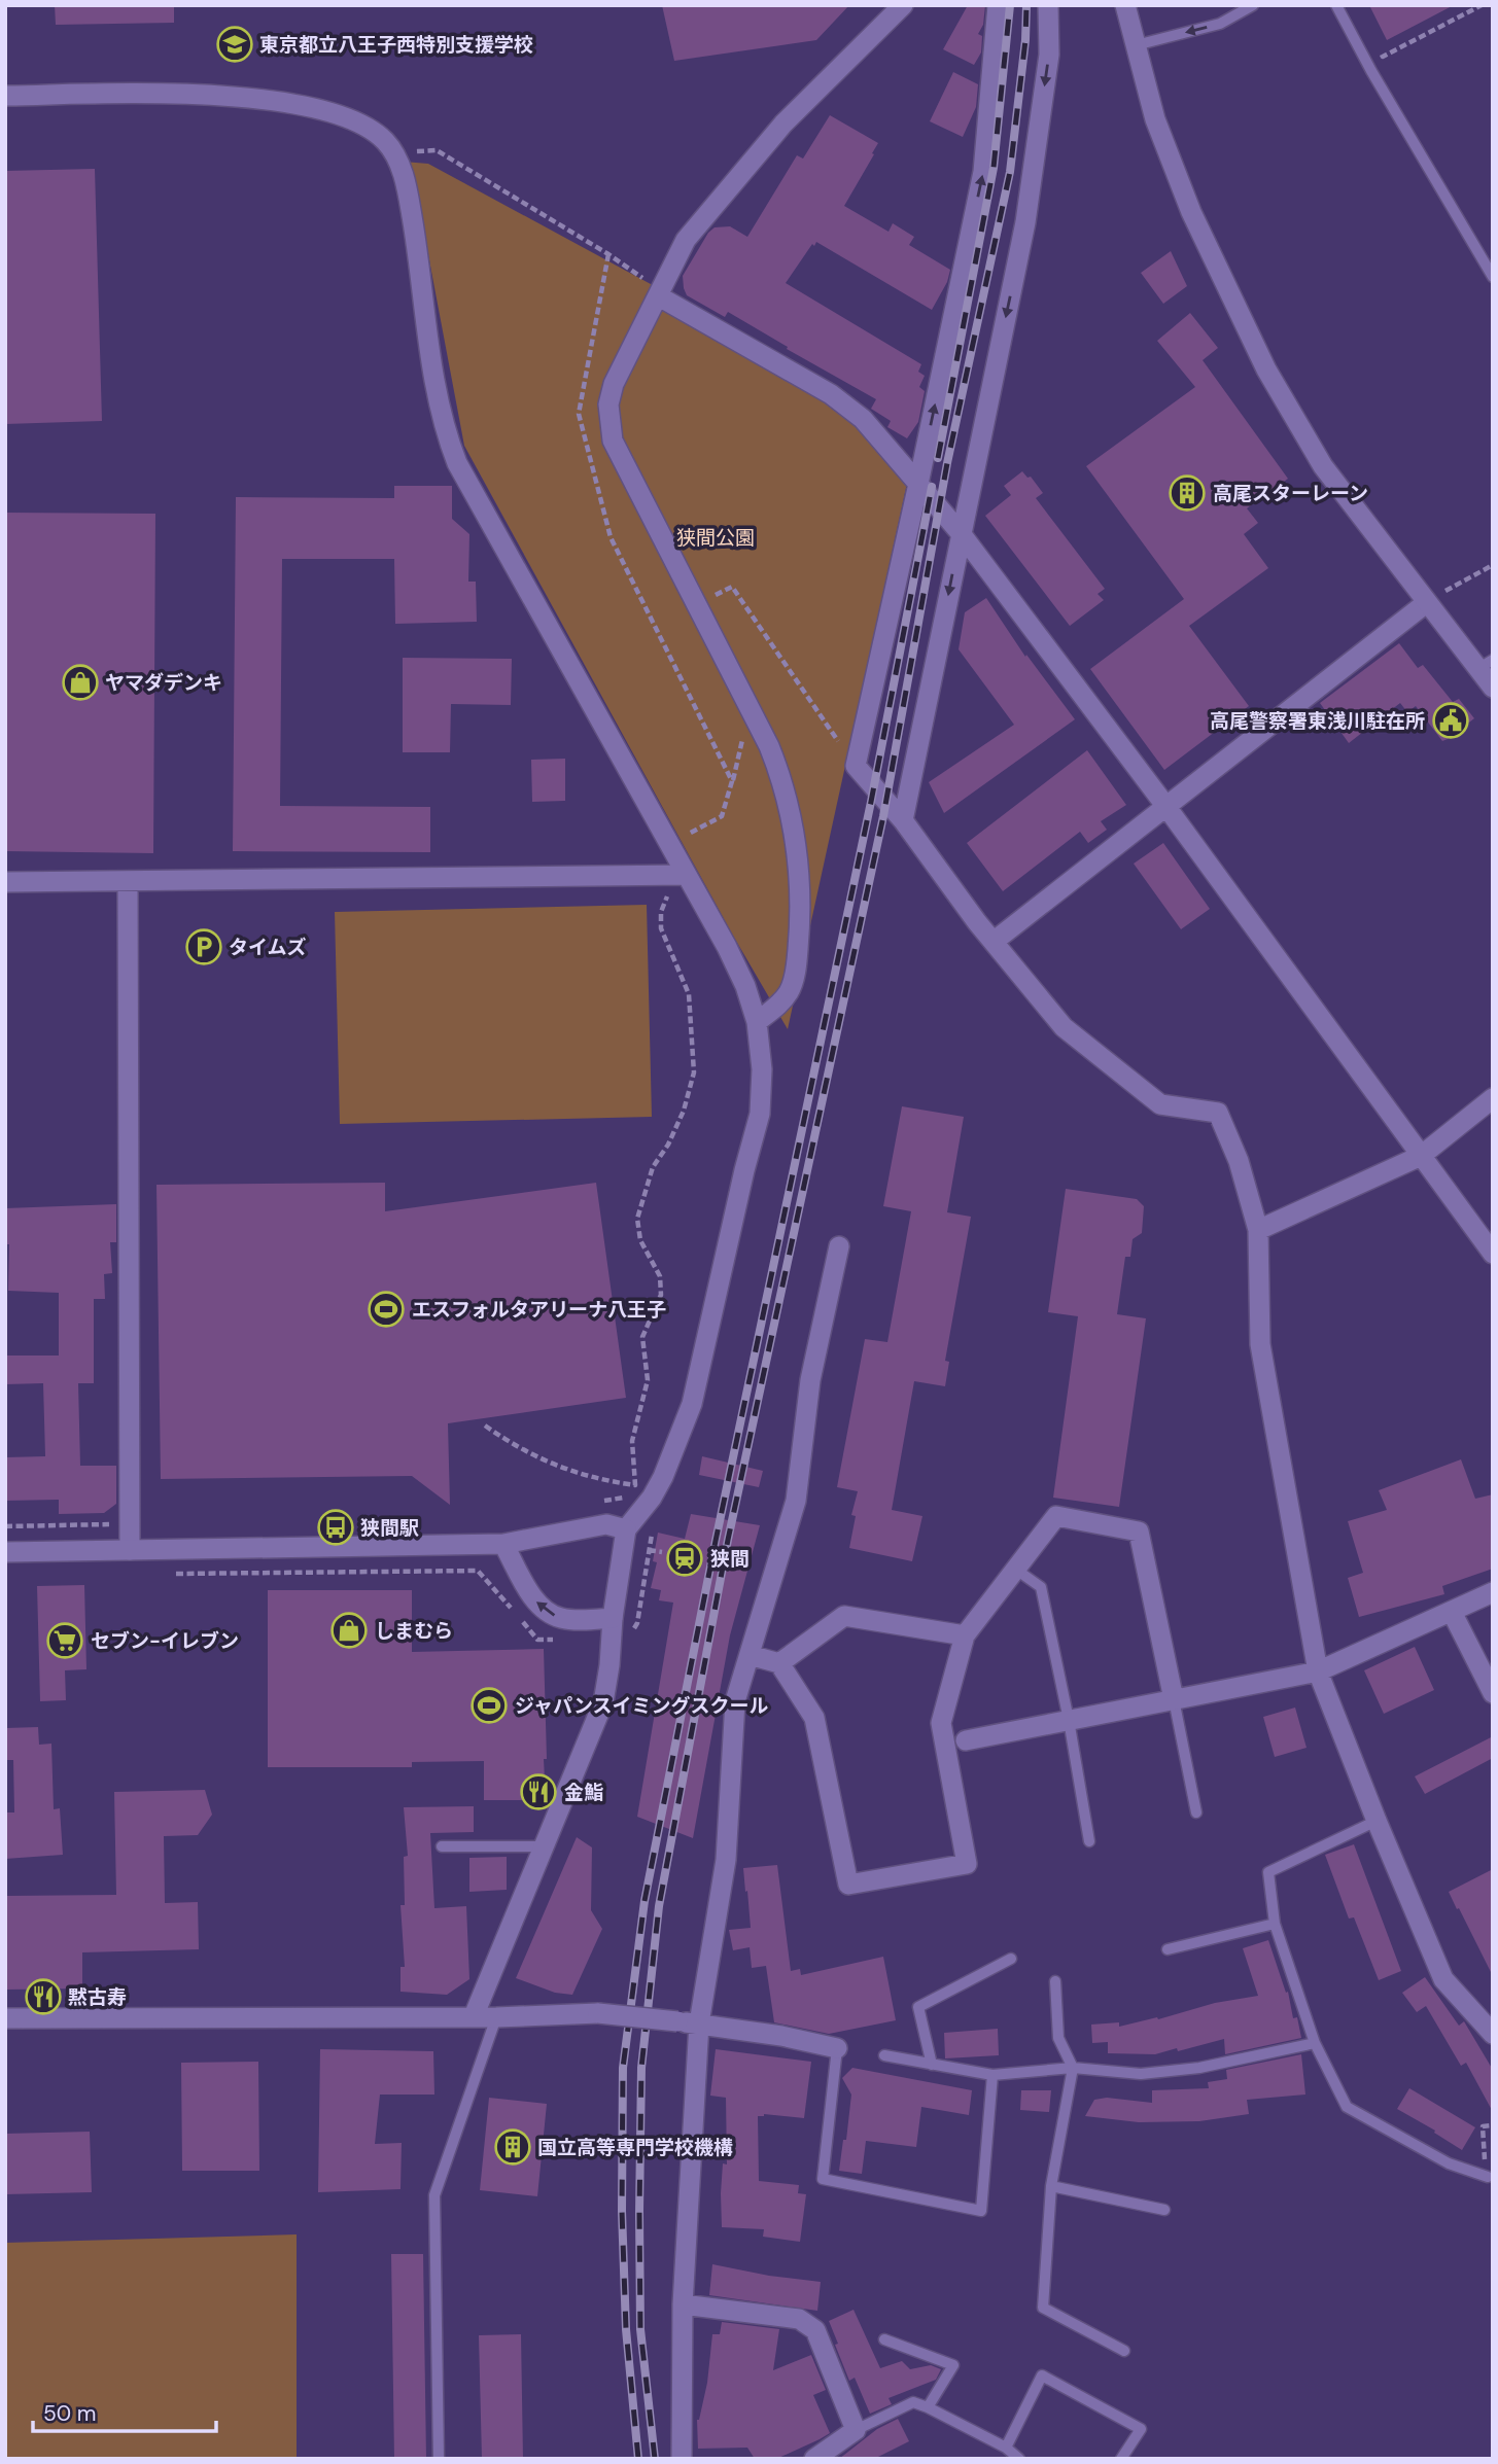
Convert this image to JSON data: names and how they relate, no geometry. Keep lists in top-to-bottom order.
{
  "parks": ["狭間公園"],
  "places": {
    "school or university": ["東京都立八王子西特別支援学校"],
    "building": ["高尾スターレーン", "国立高等専門学校機構"],
    "shop": ["ヤマダデンキ", "しまむら"],
    "public building": ["高尾警察署東浅川駐在所"],
    "parking": ["タイムズ"],
    "sports": ["エスフォルタアリーナ八王子", "ジャパンスイミングスクール"],
    "bus stop": ["狭間駅"],
    "station": ["狭間"],
    "supermarket": ["セブン-イレブン"],
    "restaurant": ["金鮨", "黙古寿"]
  },
  "scale_bar": "50 m"
}
